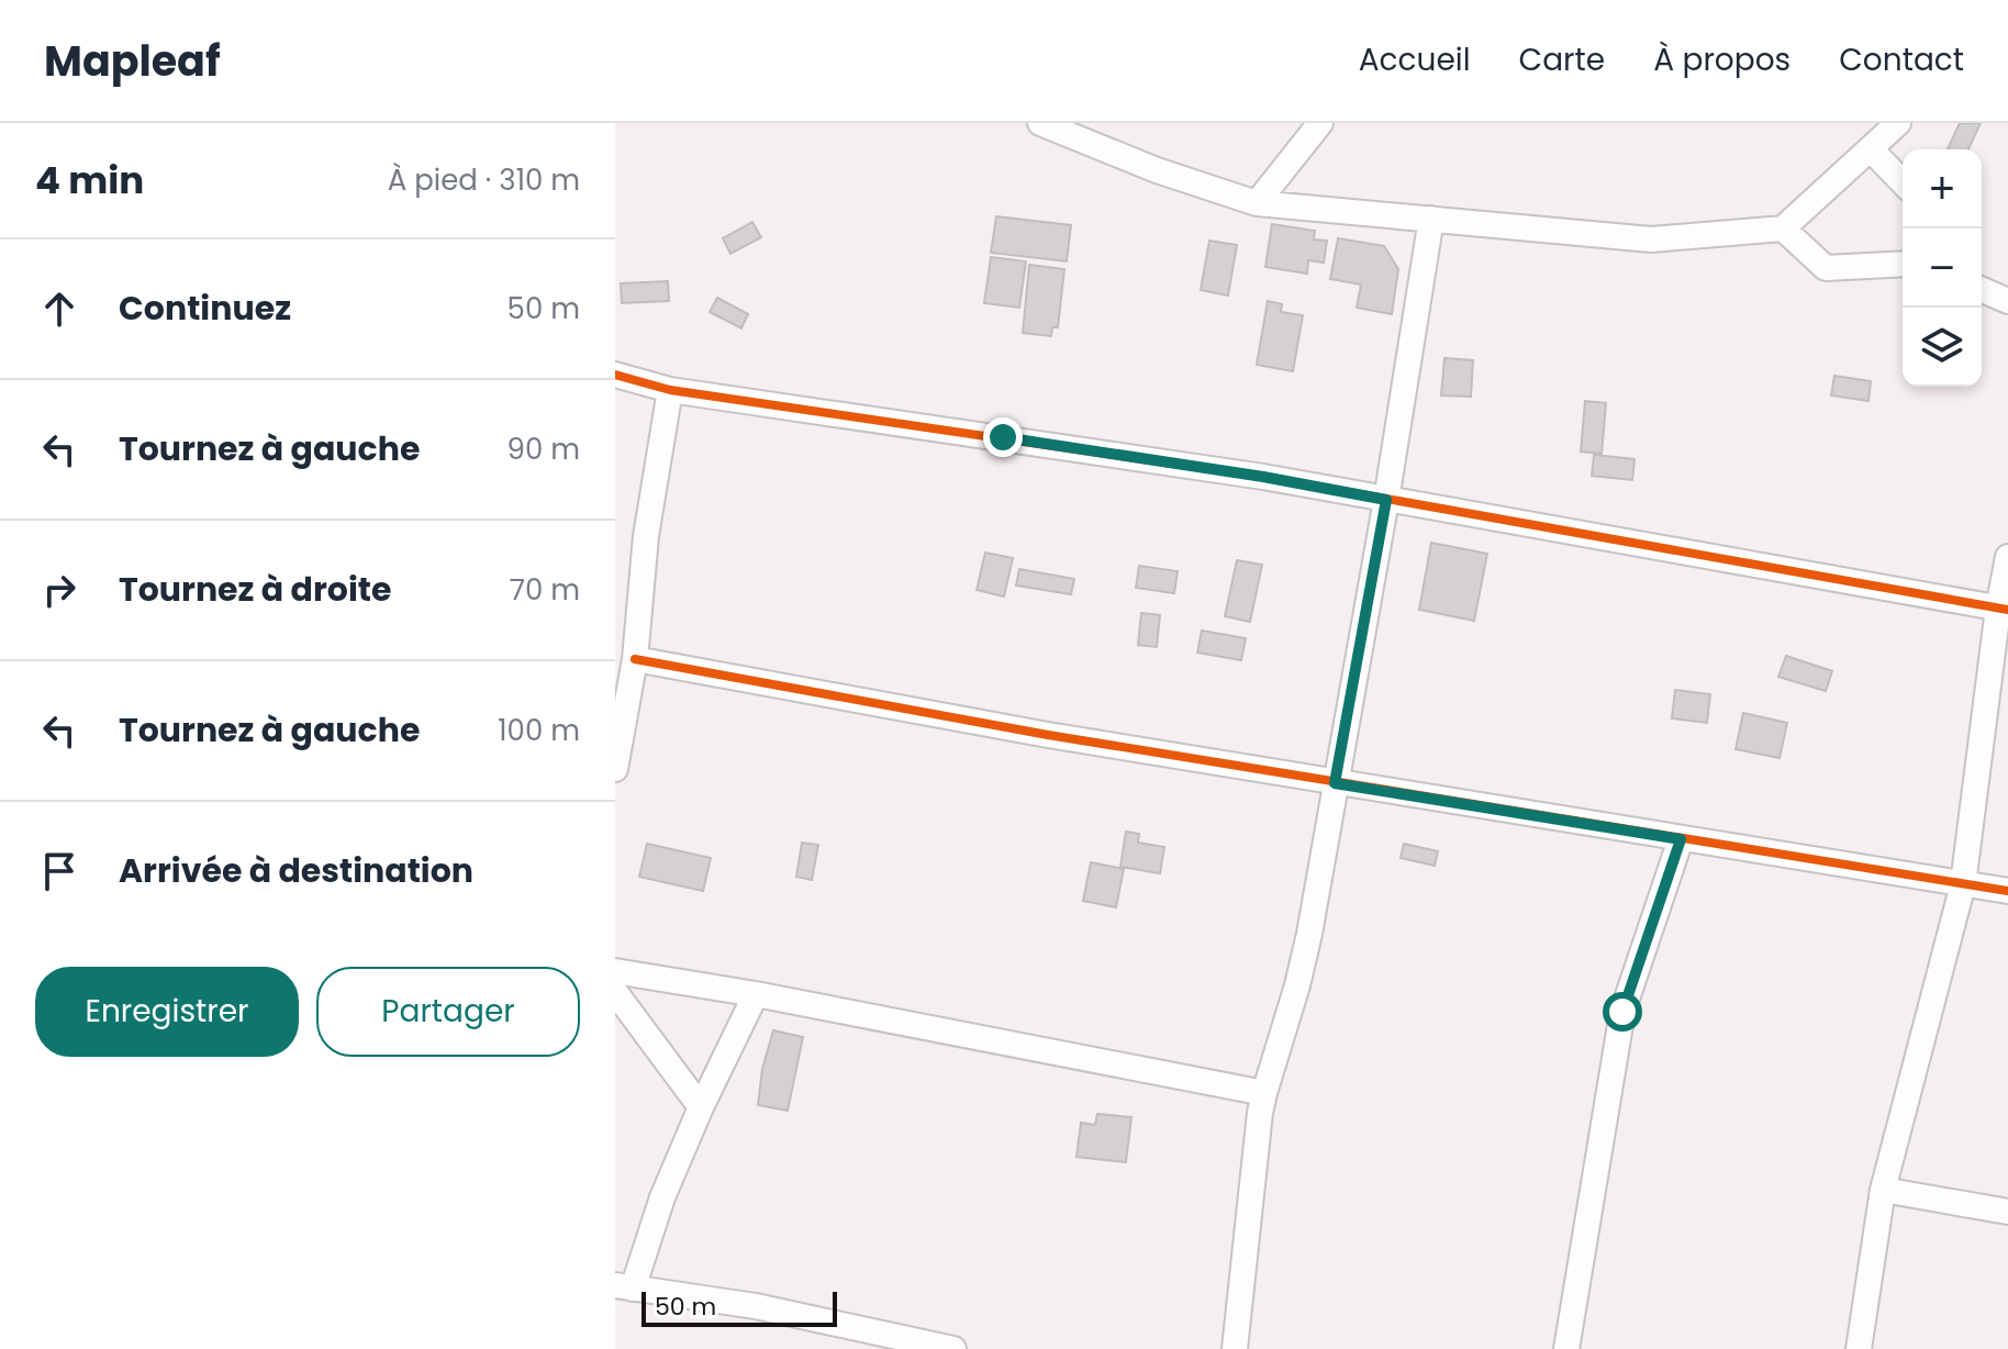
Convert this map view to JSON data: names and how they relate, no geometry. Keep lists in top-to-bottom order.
{
  "scale_bar": "50 m",
  "page": {
    "header": "Mapleaf",
    "nav": [
      "Accueil",
      "Carte",
      "À propos",
      "Contact"
    ],
    "heading": ["4 min", "À pied · 310 m"],
    "map_buttons": ["+", "−"],
    "list": [
      ["Continuez", "50 m"],
      ["Tournez à gauche", "90 m"],
      ["Tournez à droite", "70 m"],
      ["Tournez à gauche", "100 m"],
      "Arrivée à destination"
    ],
    "buttons": ["Enregistrer", "Partager"],
    "scale": "50 m"
  }
}
